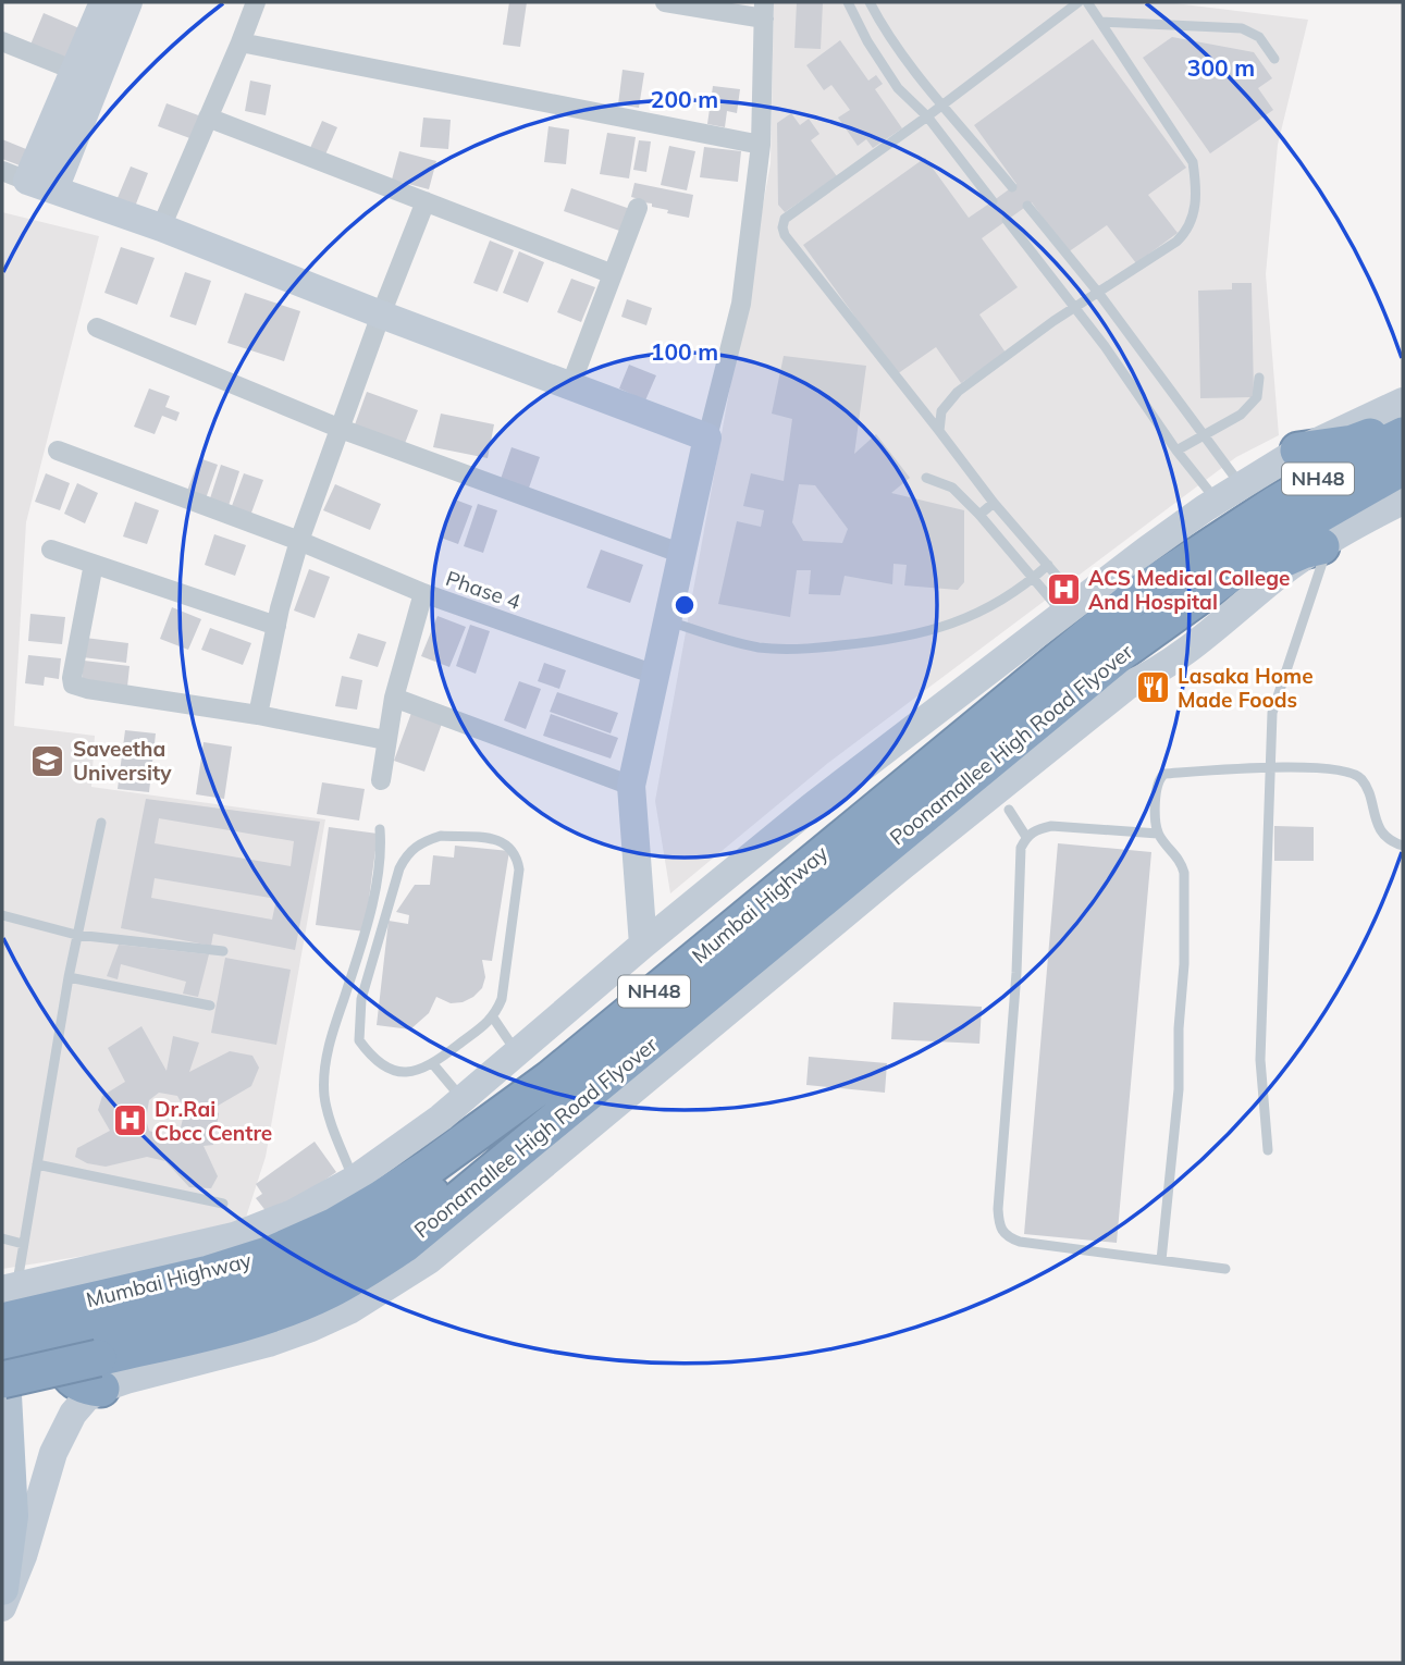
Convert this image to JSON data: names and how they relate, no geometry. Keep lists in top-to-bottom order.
{
  "streets": {
    "highway": ["NH48", "Poonamallee High Road Flyover", "Mumbai Highway"],
    "street": ["Phase 4"]
  },
  "crossings": [
    ["NH48", "Poonamallee High Road Flyover"],
    ["NH48", "Mumbai Highway"]
  ],
  "places": {
    "hospital": ["ACS Medical College And Hospital", "Dr.Rai Cbcc Centre"],
    "restaurant": ["Lasaka Home Made Foods"],
    "school or university": ["Saveetha University"]
  },
  "rings": ["300 m", "200 m", "100 m"]
}
